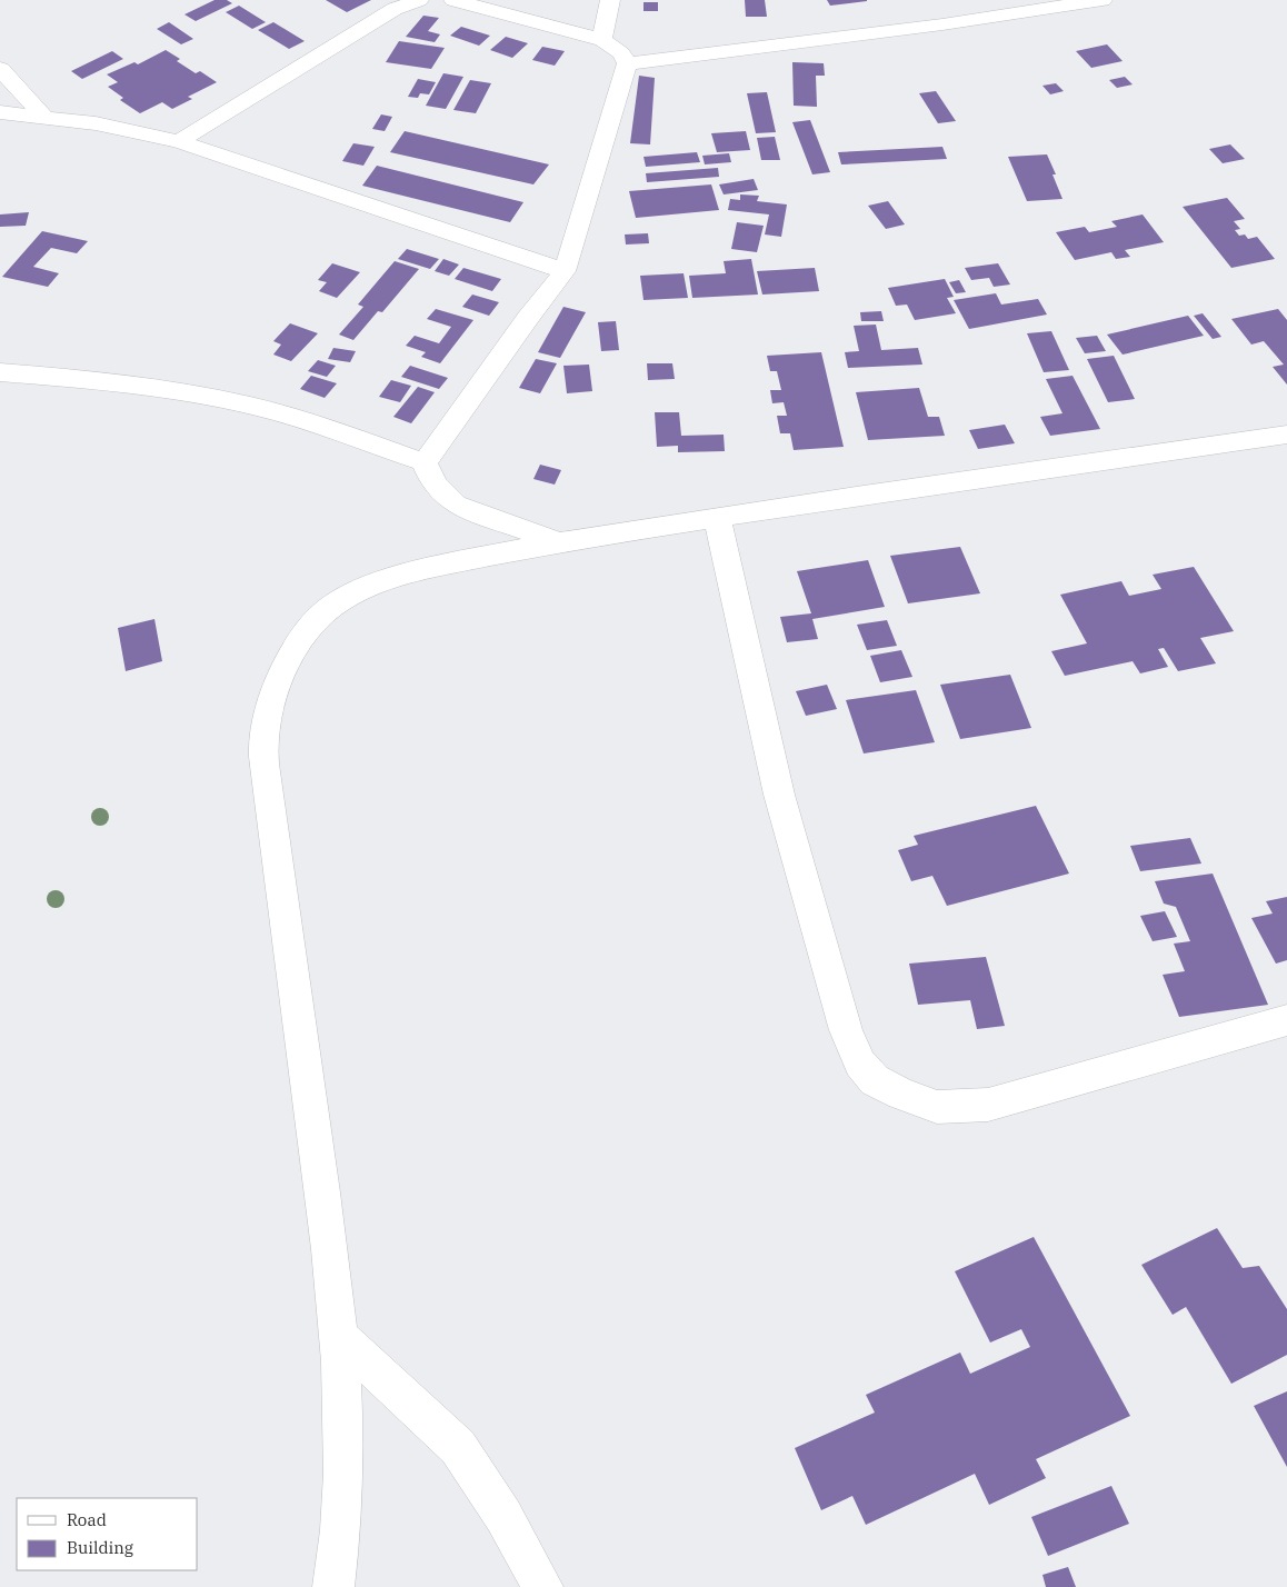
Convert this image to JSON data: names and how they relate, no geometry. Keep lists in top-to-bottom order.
{
  "legend": ["Road", "Building"]
}
